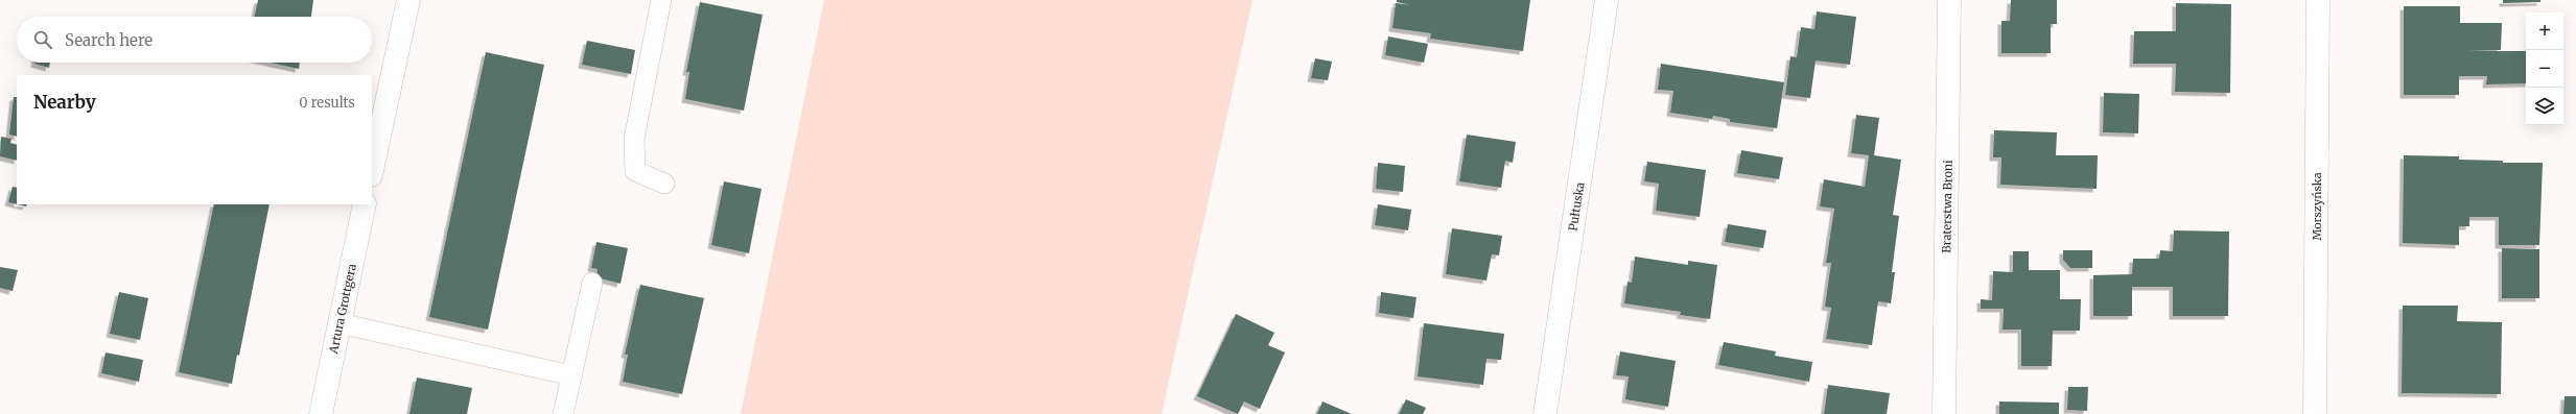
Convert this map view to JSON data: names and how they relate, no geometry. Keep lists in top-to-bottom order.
{
  "streets": {
    "street": [
      "Pułtuska",
      "Braterstwa Broni",
      "Morszyńska",
      "Artura Grottgera"
    ]
  },
  "page": {
    "map_buttons": ["+", "−"],
    "search": "Search here",
    "heading": ["Nearby", "0 results"]
  }
}
